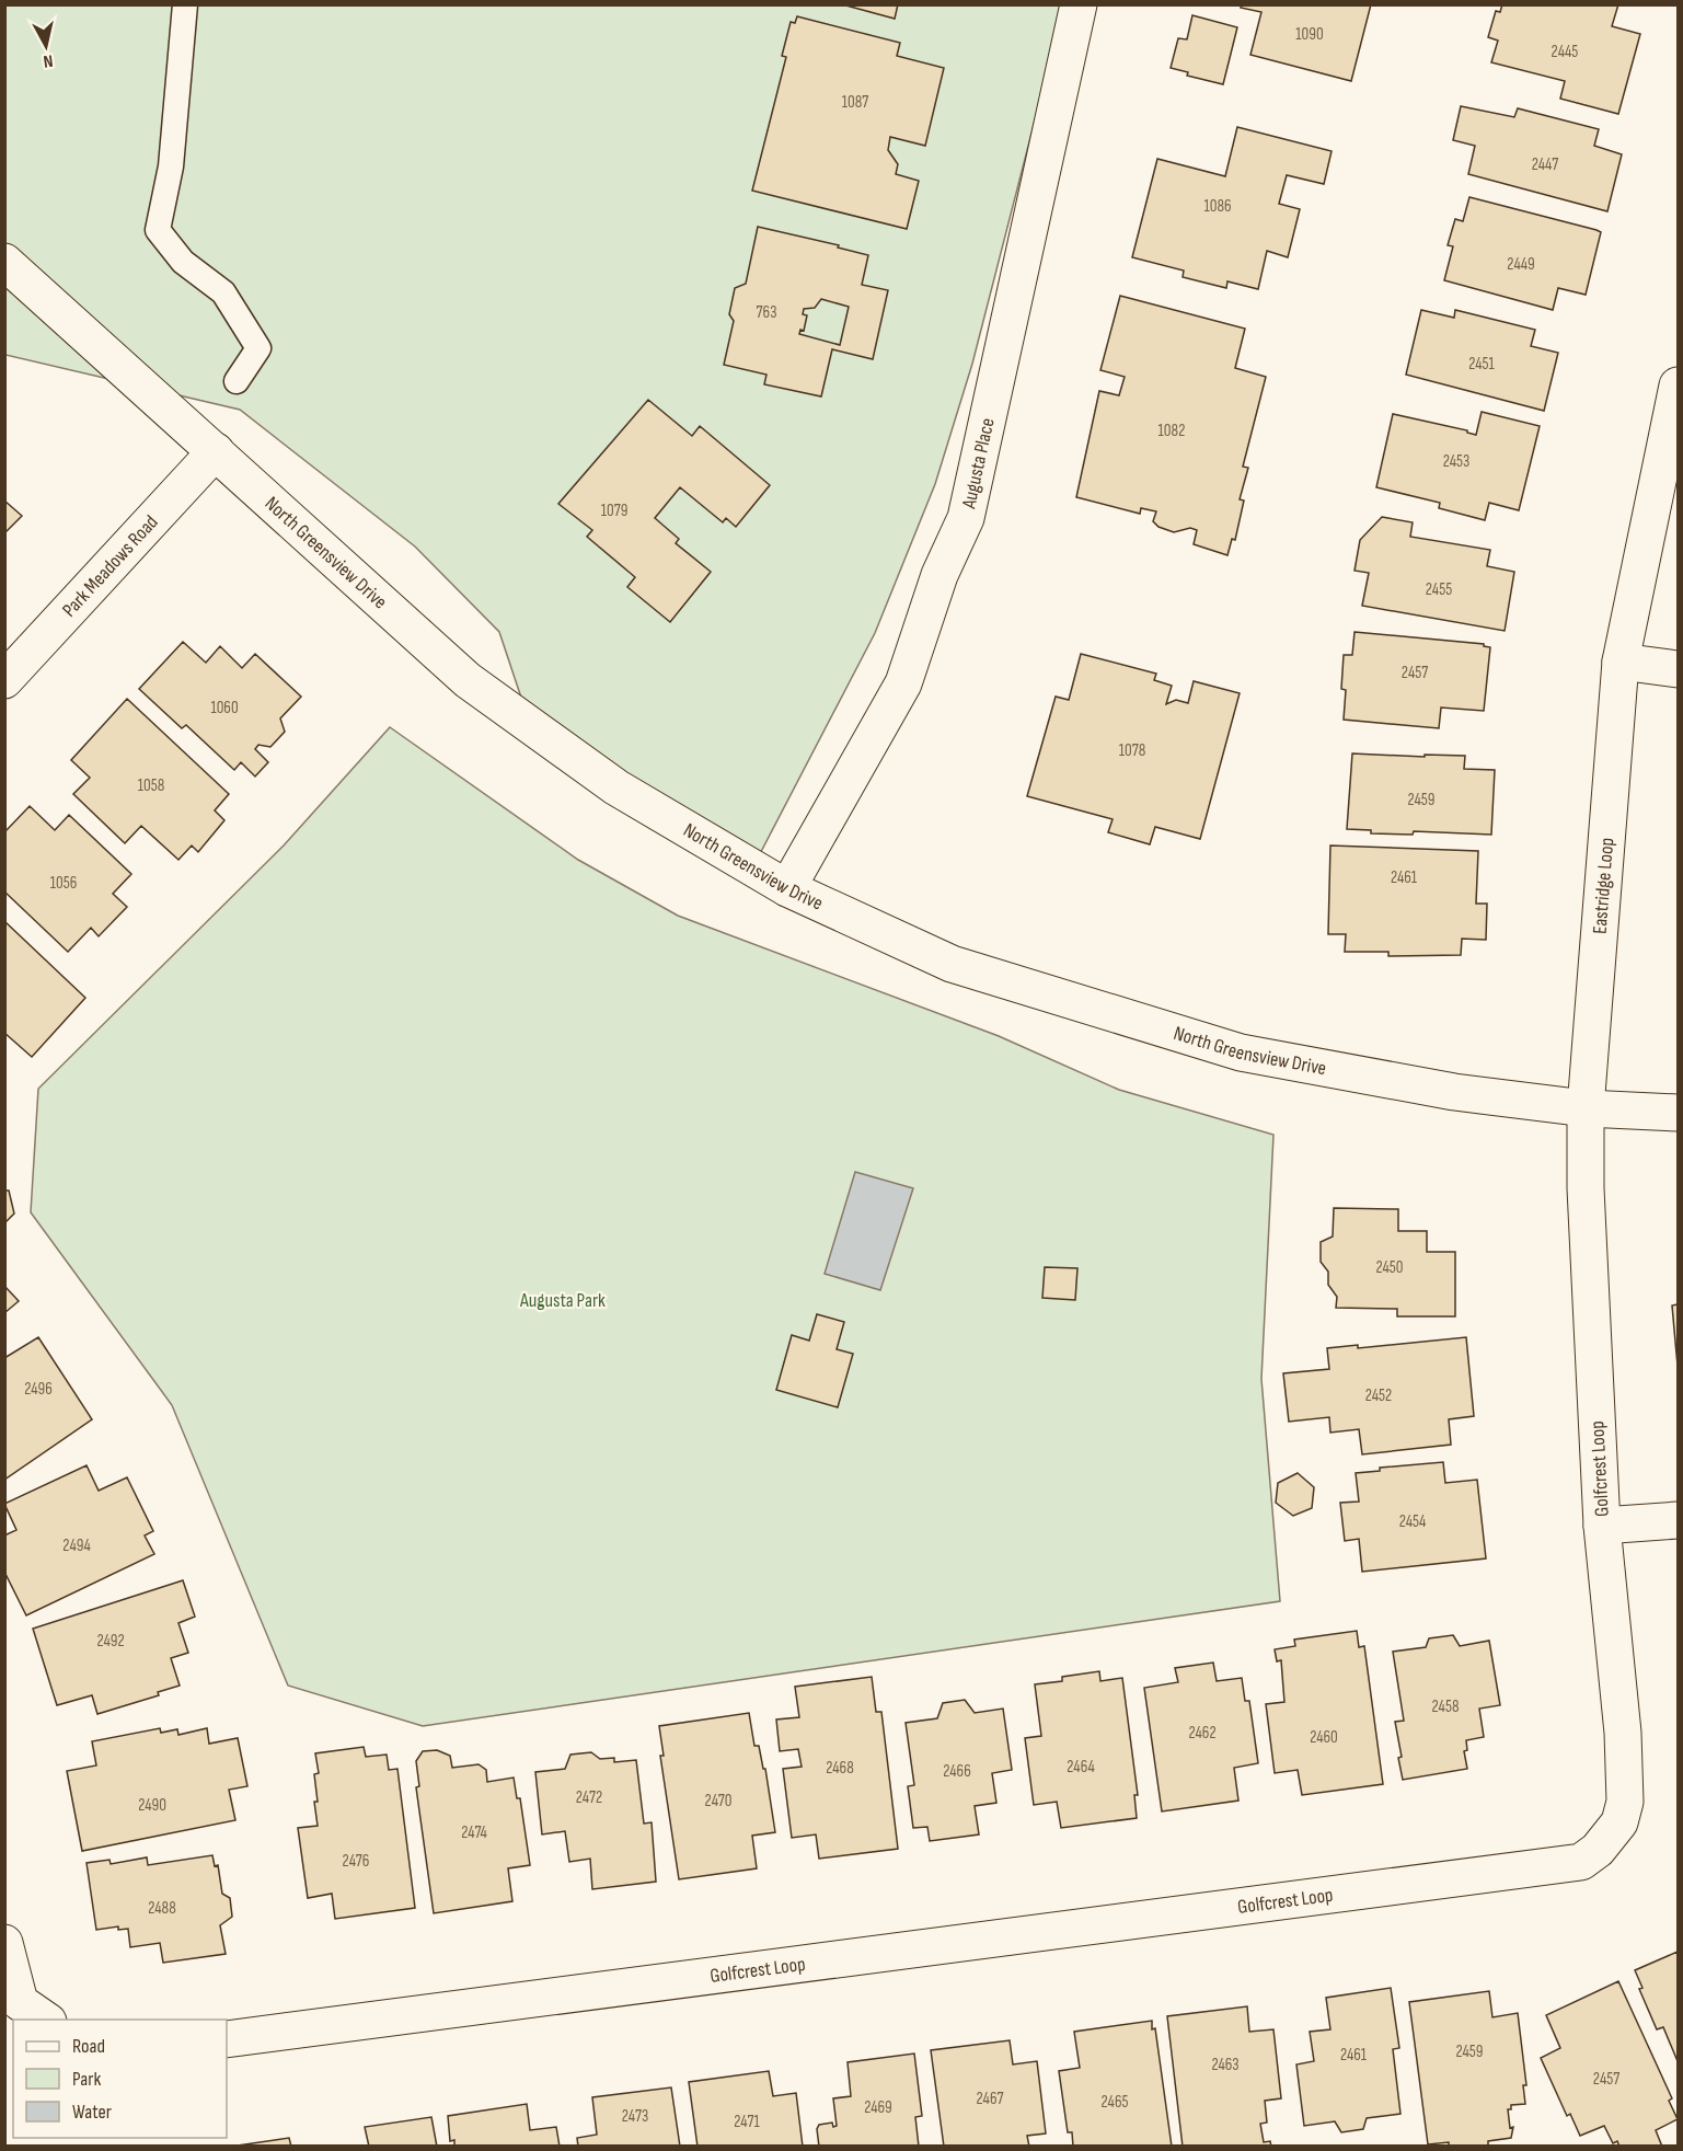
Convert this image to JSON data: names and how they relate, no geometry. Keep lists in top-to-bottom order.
{
  "streets": {
    "street": [
      "Augusta Place",
      "North Greensview Drive",
      "Park Meadows Road",
      "Eastridge Loop",
      "Golfcrest Loop"
    ]
  },
  "crossings": [
    ["Augusta Place", "North Greensview Drive"],
    ["North Greensview Drive", "Park Meadows Road"],
    ["North Greensview Drive", "Eastridge Loop"],
    ["North Greensview Drive", "Golfcrest Loop"],
    ["Eastridge Loop", "Golfcrest Loop"]
  ],
  "parks": ["Augusta Park"],
  "house_numbers": [
    "1090",
    "2445",
    "1087",
    "2447",
    "1086",
    "2449",
    "763",
    "2451",
    "1082",
    "2453",
    "1079",
    "2455",
    "2457",
    "1060",
    "1078",
    "1058",
    "2459",
    "2461",
    "1056",
    "2450",
    "2496",
    "2452",
    "2454",
    "2494",
    "2492",
    "2458",
    "2462",
    "2460",
    "2464",
    "2468",
    "2466",
    "2472",
    "2470",
    "2490",
    "2474",
    "2476",
    "2488",
    "2459",
    "2461",
    "2463",
    "2457",
    "2467",
    "2465",
    "2469",
    "2473",
    "2471"
  ],
  "legend": ["Road", "Park", "Water"],
  "north": "bottom"
}
